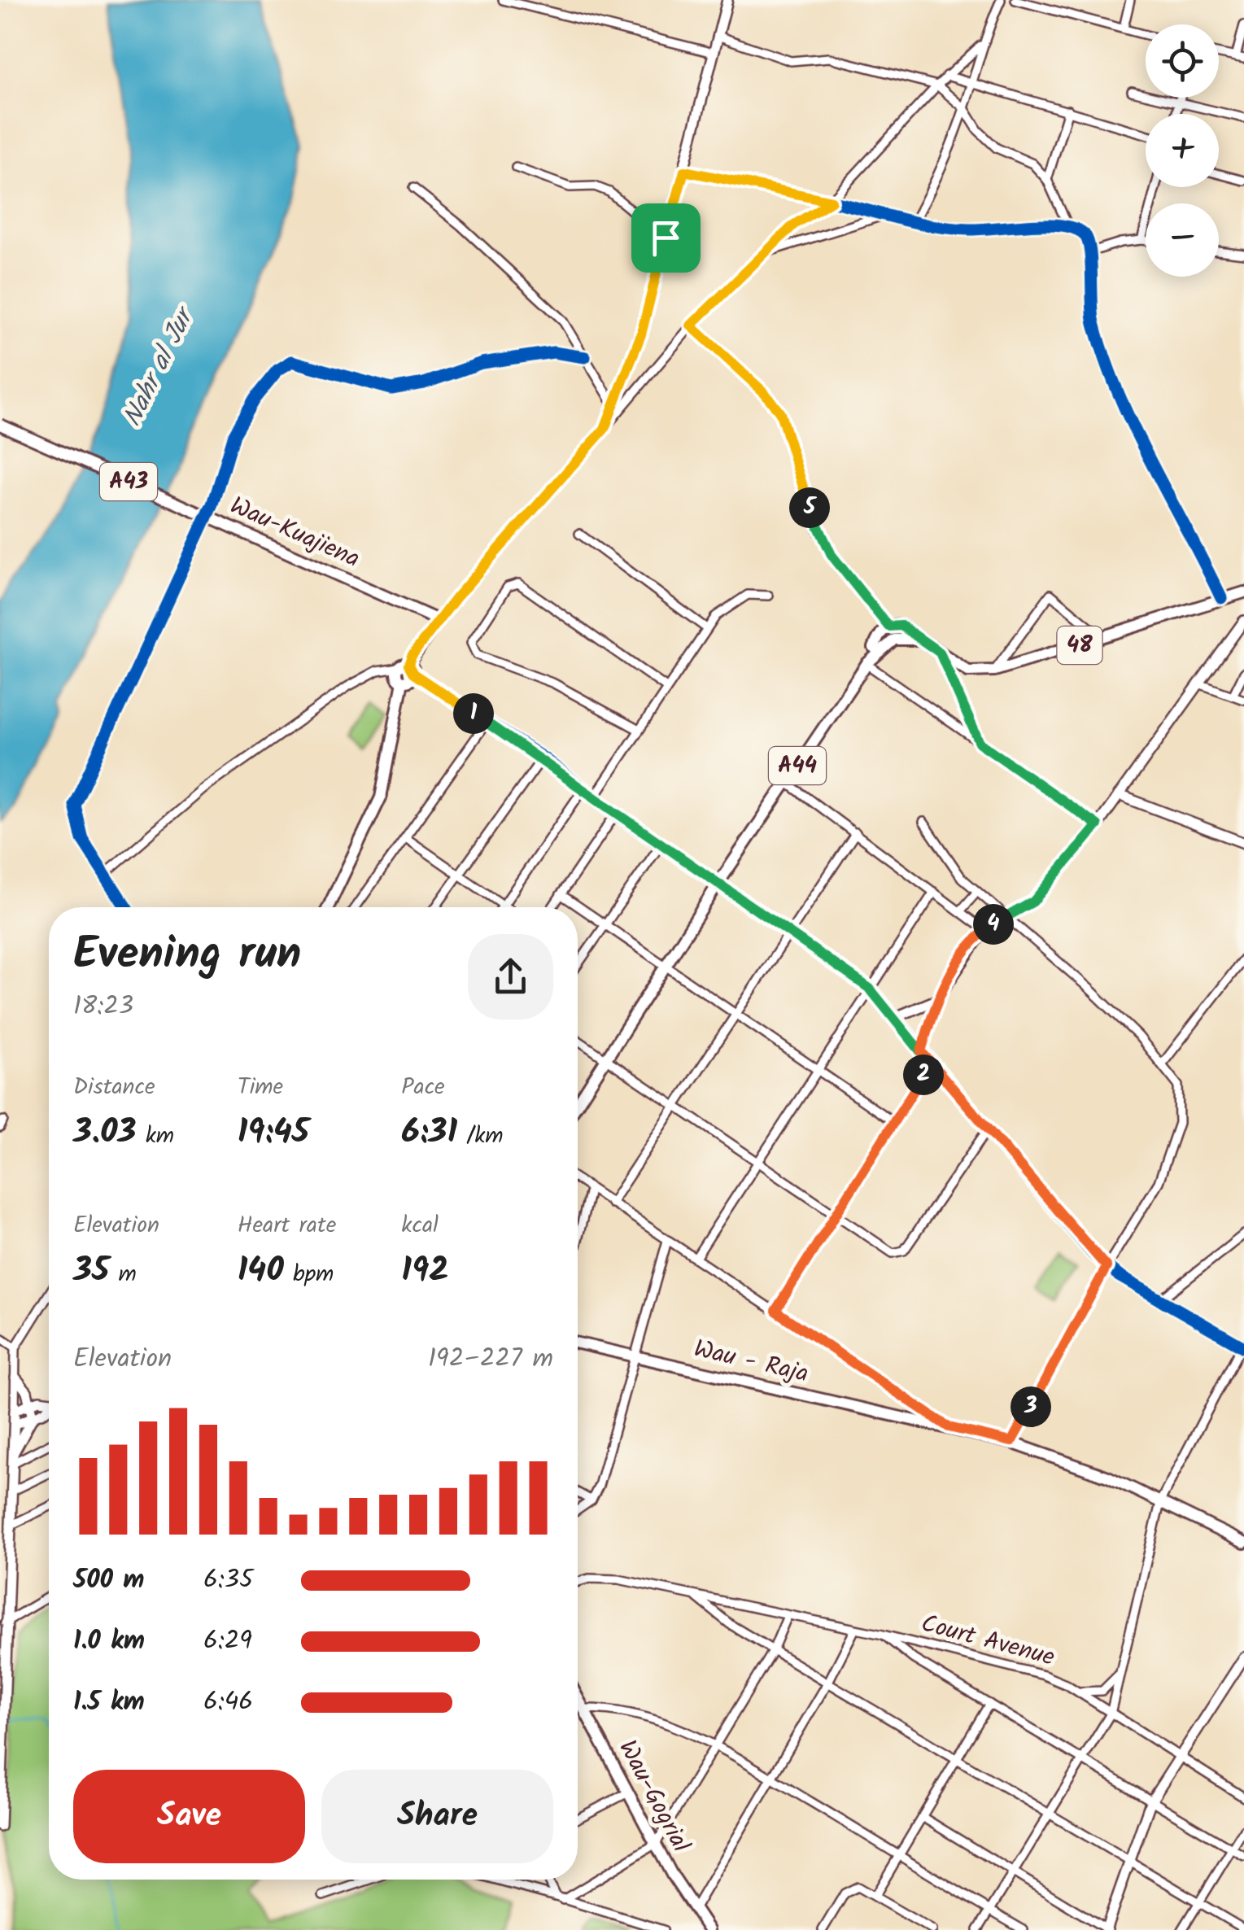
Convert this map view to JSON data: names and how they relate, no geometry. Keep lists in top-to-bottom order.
{
  "streets": {
    "main road": [
      "A43",
      "Wau-Kuajiena",
      "48",
      "A44",
      "Wau - Raja",
      "Wau-Gogrial"
    ],
    "street": ["Court Avenue"]
  },
  "water": ["Nahr al Jur"],
  "page": {
    "map_buttons": ["+", "−"],
    "pins": [
      "5",
      "1",
      "4",
      "2",
      "3"
    ],
    "heading": ["Evening run", "18:23"],
    "stats": [
      ["Distance", "3.03 km"],
      ["Time", "19:45"],
      ["Pace", "6:31 /km"],
      ["Elevation", "35 m"],
      ["Heart rate", "140 bpm"],
      ["kcal", "192"]
    ],
    "chart": ["Elevation", "192–227 m"],
    "list": [
      {
        "name": "500 m",
        "note": "6:35"
      },
      {
        "name": "1.0 km",
        "note": "6:29"
      },
      {
        "name": "1.5 km",
        "note": "6:46"
      }
    ],
    "buttons": ["Save", "Share"]
  }
}
